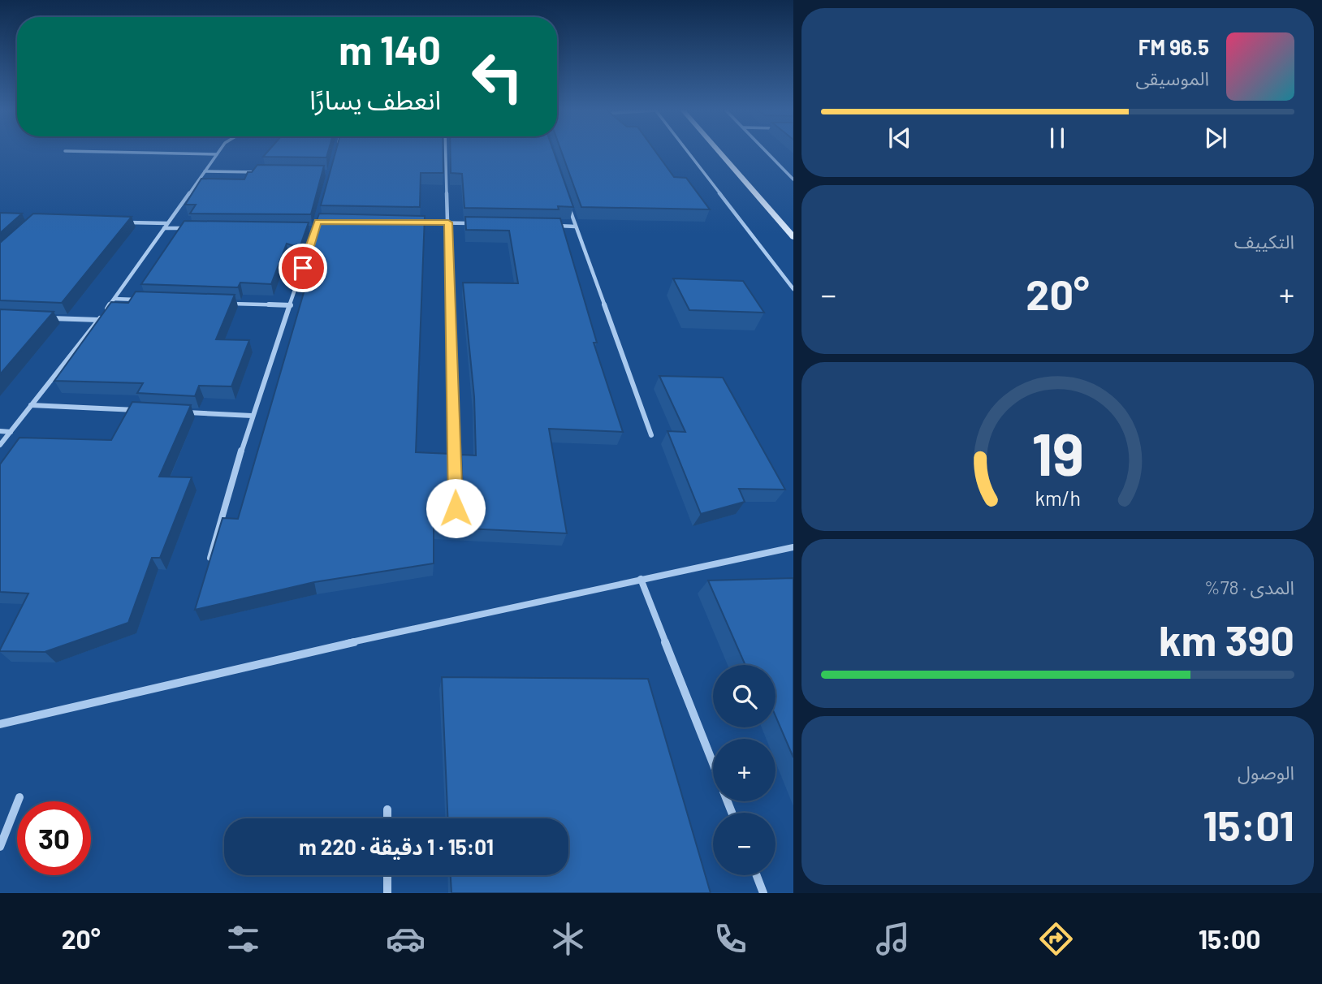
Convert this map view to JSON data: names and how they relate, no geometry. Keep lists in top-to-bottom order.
{
  "page": {
    "turn": ["140 m", "انعطف يسارًا"],
    "song": ["96.5 FM", "الموسيقى"],
    "tile": [
      "التكييف",
      ["المدى · 78%", "390 km"],
      ["الوصول", "15:01"]
    ],
    "heat": ["−", "20°", "+"],
    "map_buttons": ["+", "−"],
    "limit": "30",
    "trip": "15:01 · 1 دقيقة · 220 m",
    "tabs": ["15:00", "20°"],
    "gauge": ["19", "km/h"]
  }
}
